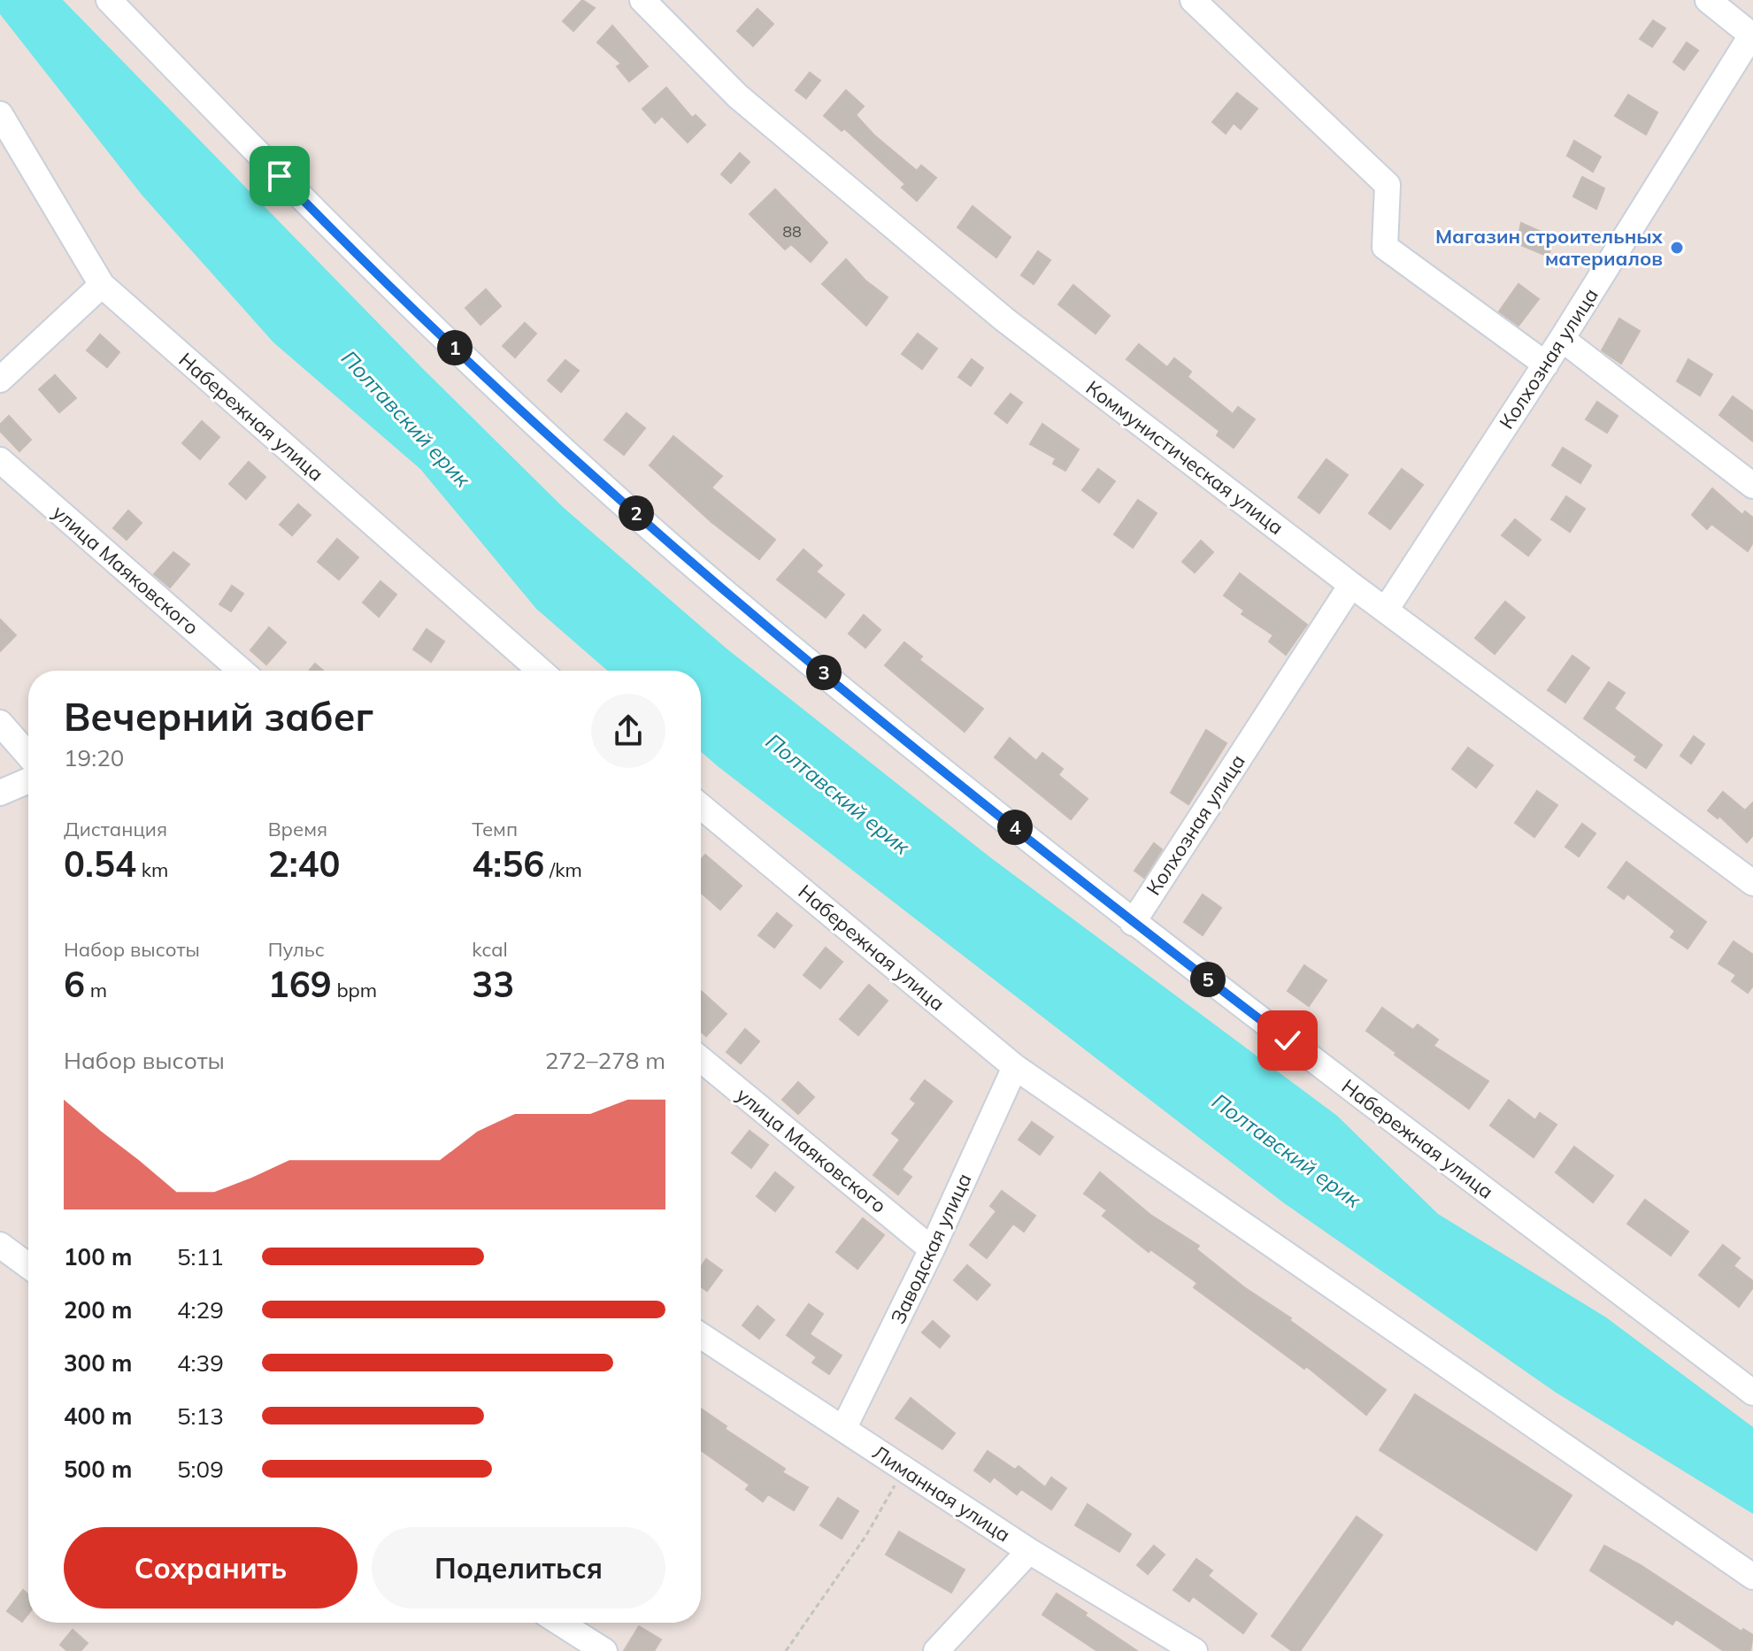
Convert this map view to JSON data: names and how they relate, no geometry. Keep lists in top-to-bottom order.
{
  "streets": {
    "street": [
      "Колхозная улица",
      "Набережная улица",
      "Коммунистическая улица",
      "улица Маяковского",
      "Заводская улица",
      "Лиманная улица"
    ]
  },
  "crossings": [
    ["Колхозная улица", "Набережная улица"],
    ["Колхозная улица", "Коммунистическая улица"],
    ["Набережная улица", "Заводская улица"],
    ["улица Маяковского", "Заводская улица"],
    ["Заводская улица", "Лиманная улица"]
  ],
  "water": ["Полтавский ерик"],
  "places": ["Магазин строительных материалов"],
  "house_numbers": ["88"],
  "page": {
    "pins": [
      "1",
      "2",
      "3",
      "4",
      "5"
    ],
    "heading": ["Вечерний забег", "19:20"],
    "stats": [
      ["Дистанция", "0.54 km"],
      ["Время", "2:40"],
      ["Темп", "4:56 /km"],
      ["Набор высоты", "6 m"],
      ["Пульс", "169 bpm"],
      ["kcal", "33"]
    ],
    "chart": ["Набор высоты", "272–278 m"],
    "list": [
      {
        "name": "100 m",
        "note": "5:11"
      },
      {
        "name": "200 m",
        "note": "4:29"
      },
      {
        "name": "300 m",
        "note": "4:39"
      },
      {
        "name": "400 m",
        "note": "5:13"
      },
      {
        "name": "500 m",
        "note": "5:09"
      }
    ],
    "buttons": ["Сохранить", "Поделиться"]
  }
}
